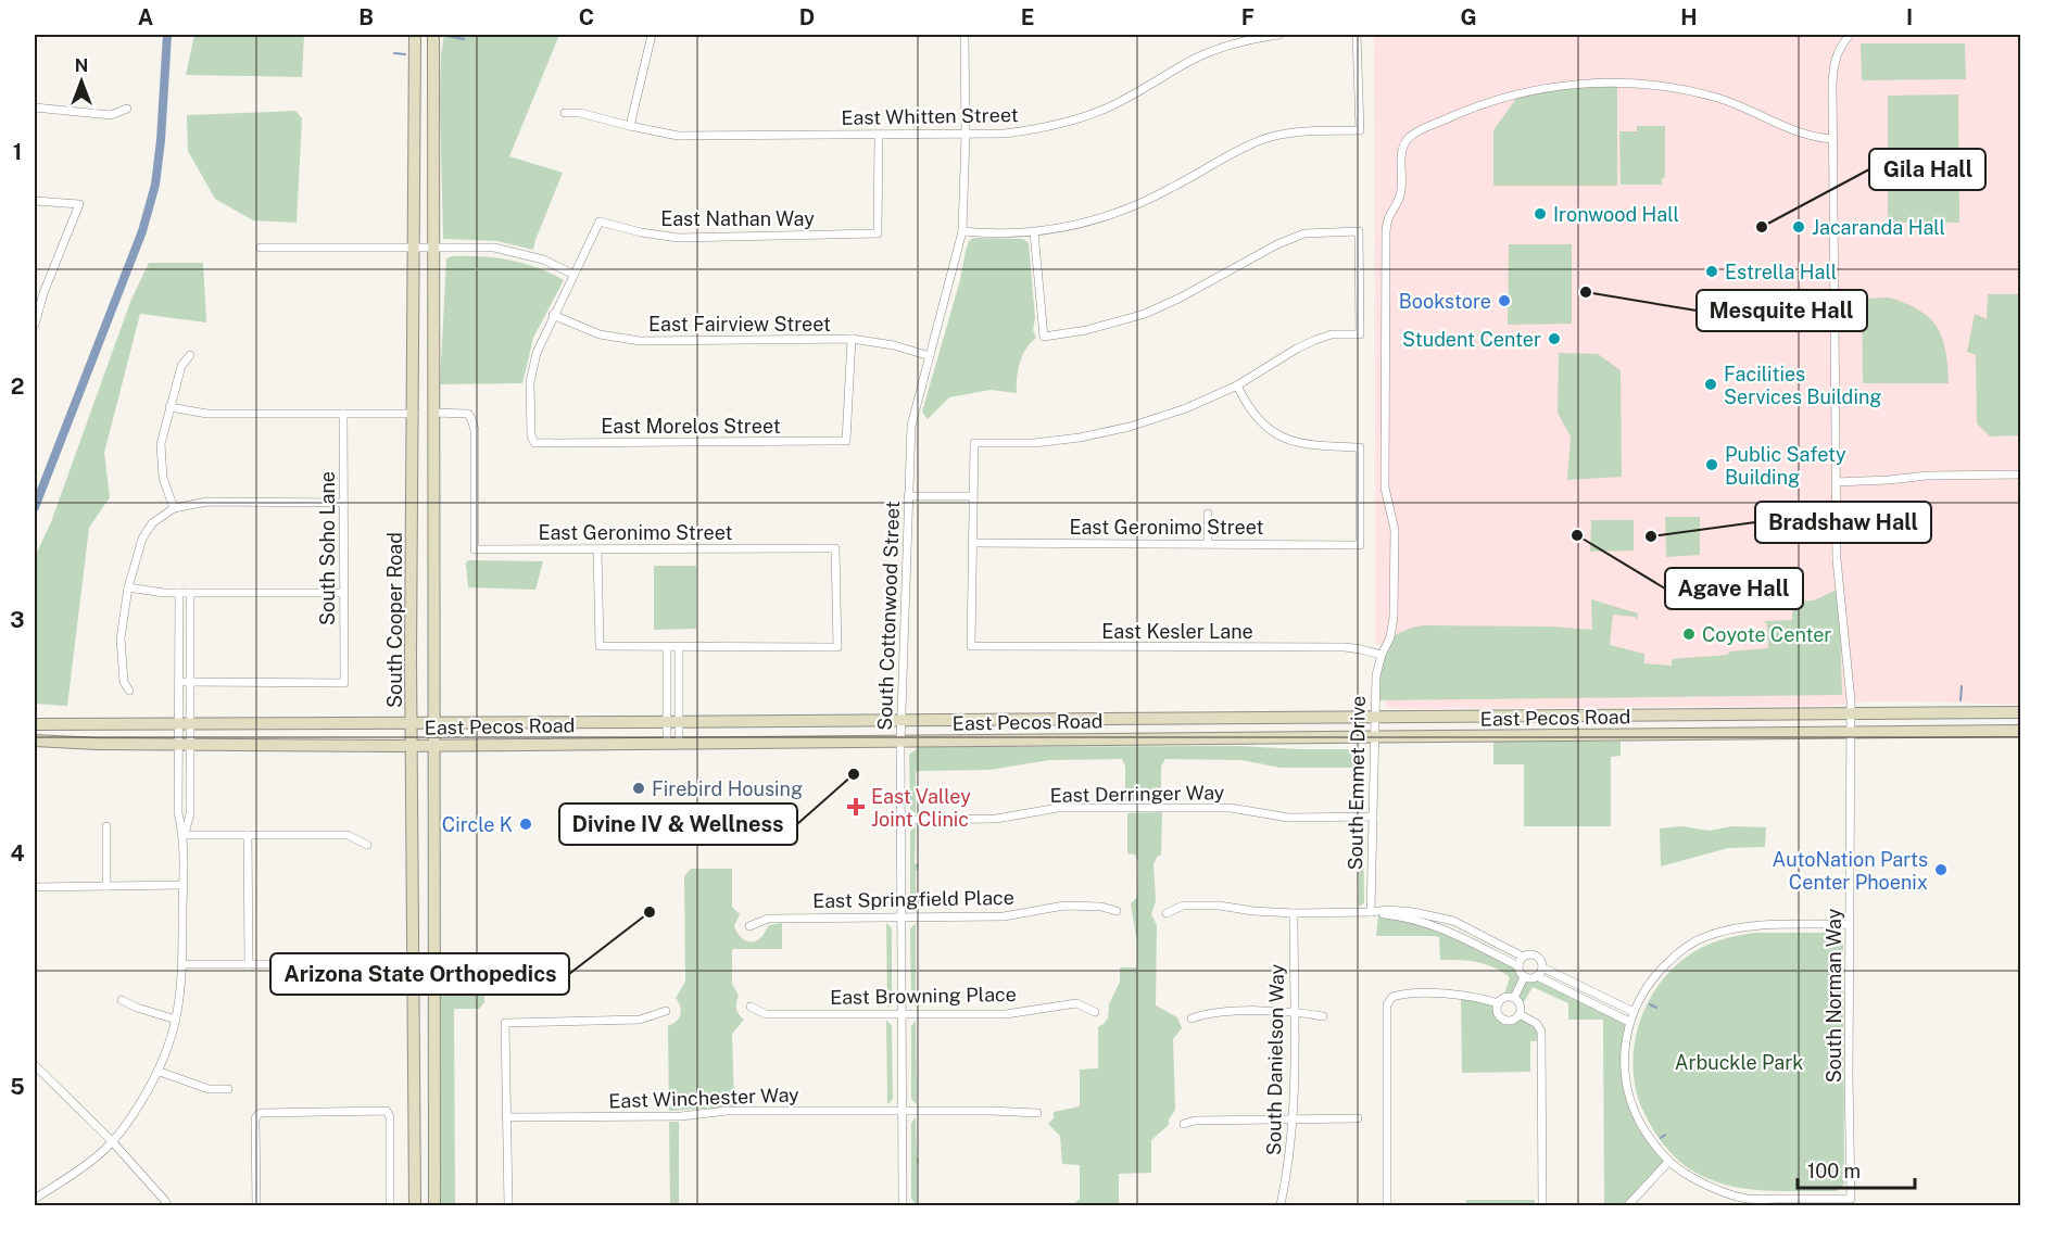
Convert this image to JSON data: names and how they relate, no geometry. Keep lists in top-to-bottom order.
{
  "streets": {
    "main road": ["South Cooper Road", "East Pecos Road"],
    "street": [
      "East Whitten Street",
      "East Nathan Way",
      "East Fairview Street",
      "East Morelos Street",
      "East Geronimo Street",
      "South Soho Lane",
      "South Cottonwood Street",
      "East Kesler Lane",
      "South Emmet Drive",
      "East Derringer Way",
      "East Springfield Place",
      "East Browning Place",
      "South Norman Way",
      "South Danielson Way",
      "East Winchester Way"
    ]
  },
  "crossings": [
    ["East Whitten Street", "East Nathan Way"],
    ["East Whitten Street", "South Cottonwood Street"],
    ["East Fairview Street", "East Morelos Street"],
    ["East Fairview Street", "South Cottonwood Street"],
    ["East Geronimo Street", "South Cooper Road"],
    ["East Geronimo Street", "East Kesler Lane"],
    ["South Cottonwood Street", "East Pecos Road"],
    ["South Cottonwood Street", "East Derringer Way"],
    ["South Cottonwood Street", "East Springfield Place"],
    ["South Cottonwood Street", "East Browning Place"],
    ["South Cottonwood Street", "East Winchester Way"],
    ["South Cooper Road", "East Pecos Road"],
    ["East Kesler Lane", "South Emmet Drive"],
    ["East Pecos Road", "South Emmet Drive"],
    ["East Pecos Road", "South Norman Way"],
    ["South Emmet Drive", "East Derringer Way"],
    ["South Emmet Drive", "South Norman Way"]
  ],
  "parks": ["Arbuckle Park"],
  "places": {
    "other": [
      "Ironwood Hall",
      "Gila Hall",
      "Jacaranda Hall",
      "Estrella Hall",
      "Mesquite Hall",
      "Bookstore",
      "Student Center",
      "Facilities Services Building",
      "Public Safety Building",
      "Agave Hall",
      "Bradshaw Hall",
      "Coyote Center",
      "Divine IV & Wellness",
      "Firebird Housing",
      "Circle K",
      "AutoNation Parts Center Phoenix",
      "Arizona State Orthopedics"
    ],
    "health": ["East Valley Joint Clinic"]
  },
  "scale_bar": "100 m",
  "north": "top",
  "grid": {
    "columns": [
      "A",
      "B",
      "C",
      "D",
      "E",
      "F",
      "G",
      "H",
      "I"
    ],
    "rows": [
      "1",
      "2",
      "3",
      "4",
      "5"
    ]
  }
}
